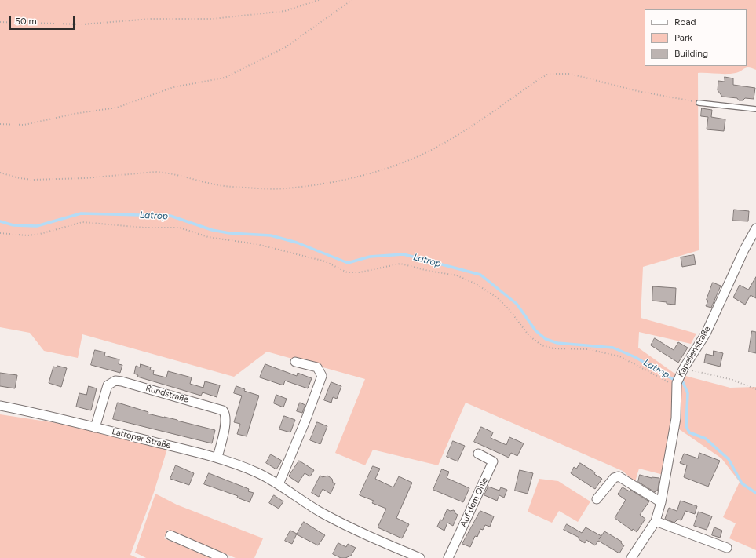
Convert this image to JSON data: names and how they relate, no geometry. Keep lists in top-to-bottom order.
{
  "streets": {
    "street": [
      "Kapellenstraße",
      "Rundstraße",
      "Latroper Straße",
      "Auf dem Ohle"
    ]
  },
  "crossings": [
    ["Rundstraße", "Latroper Straße"]
  ],
  "water": ["Latrop"],
  "legend": ["Road", "Park", "Building"],
  "scale_bar": "50 m"
}
